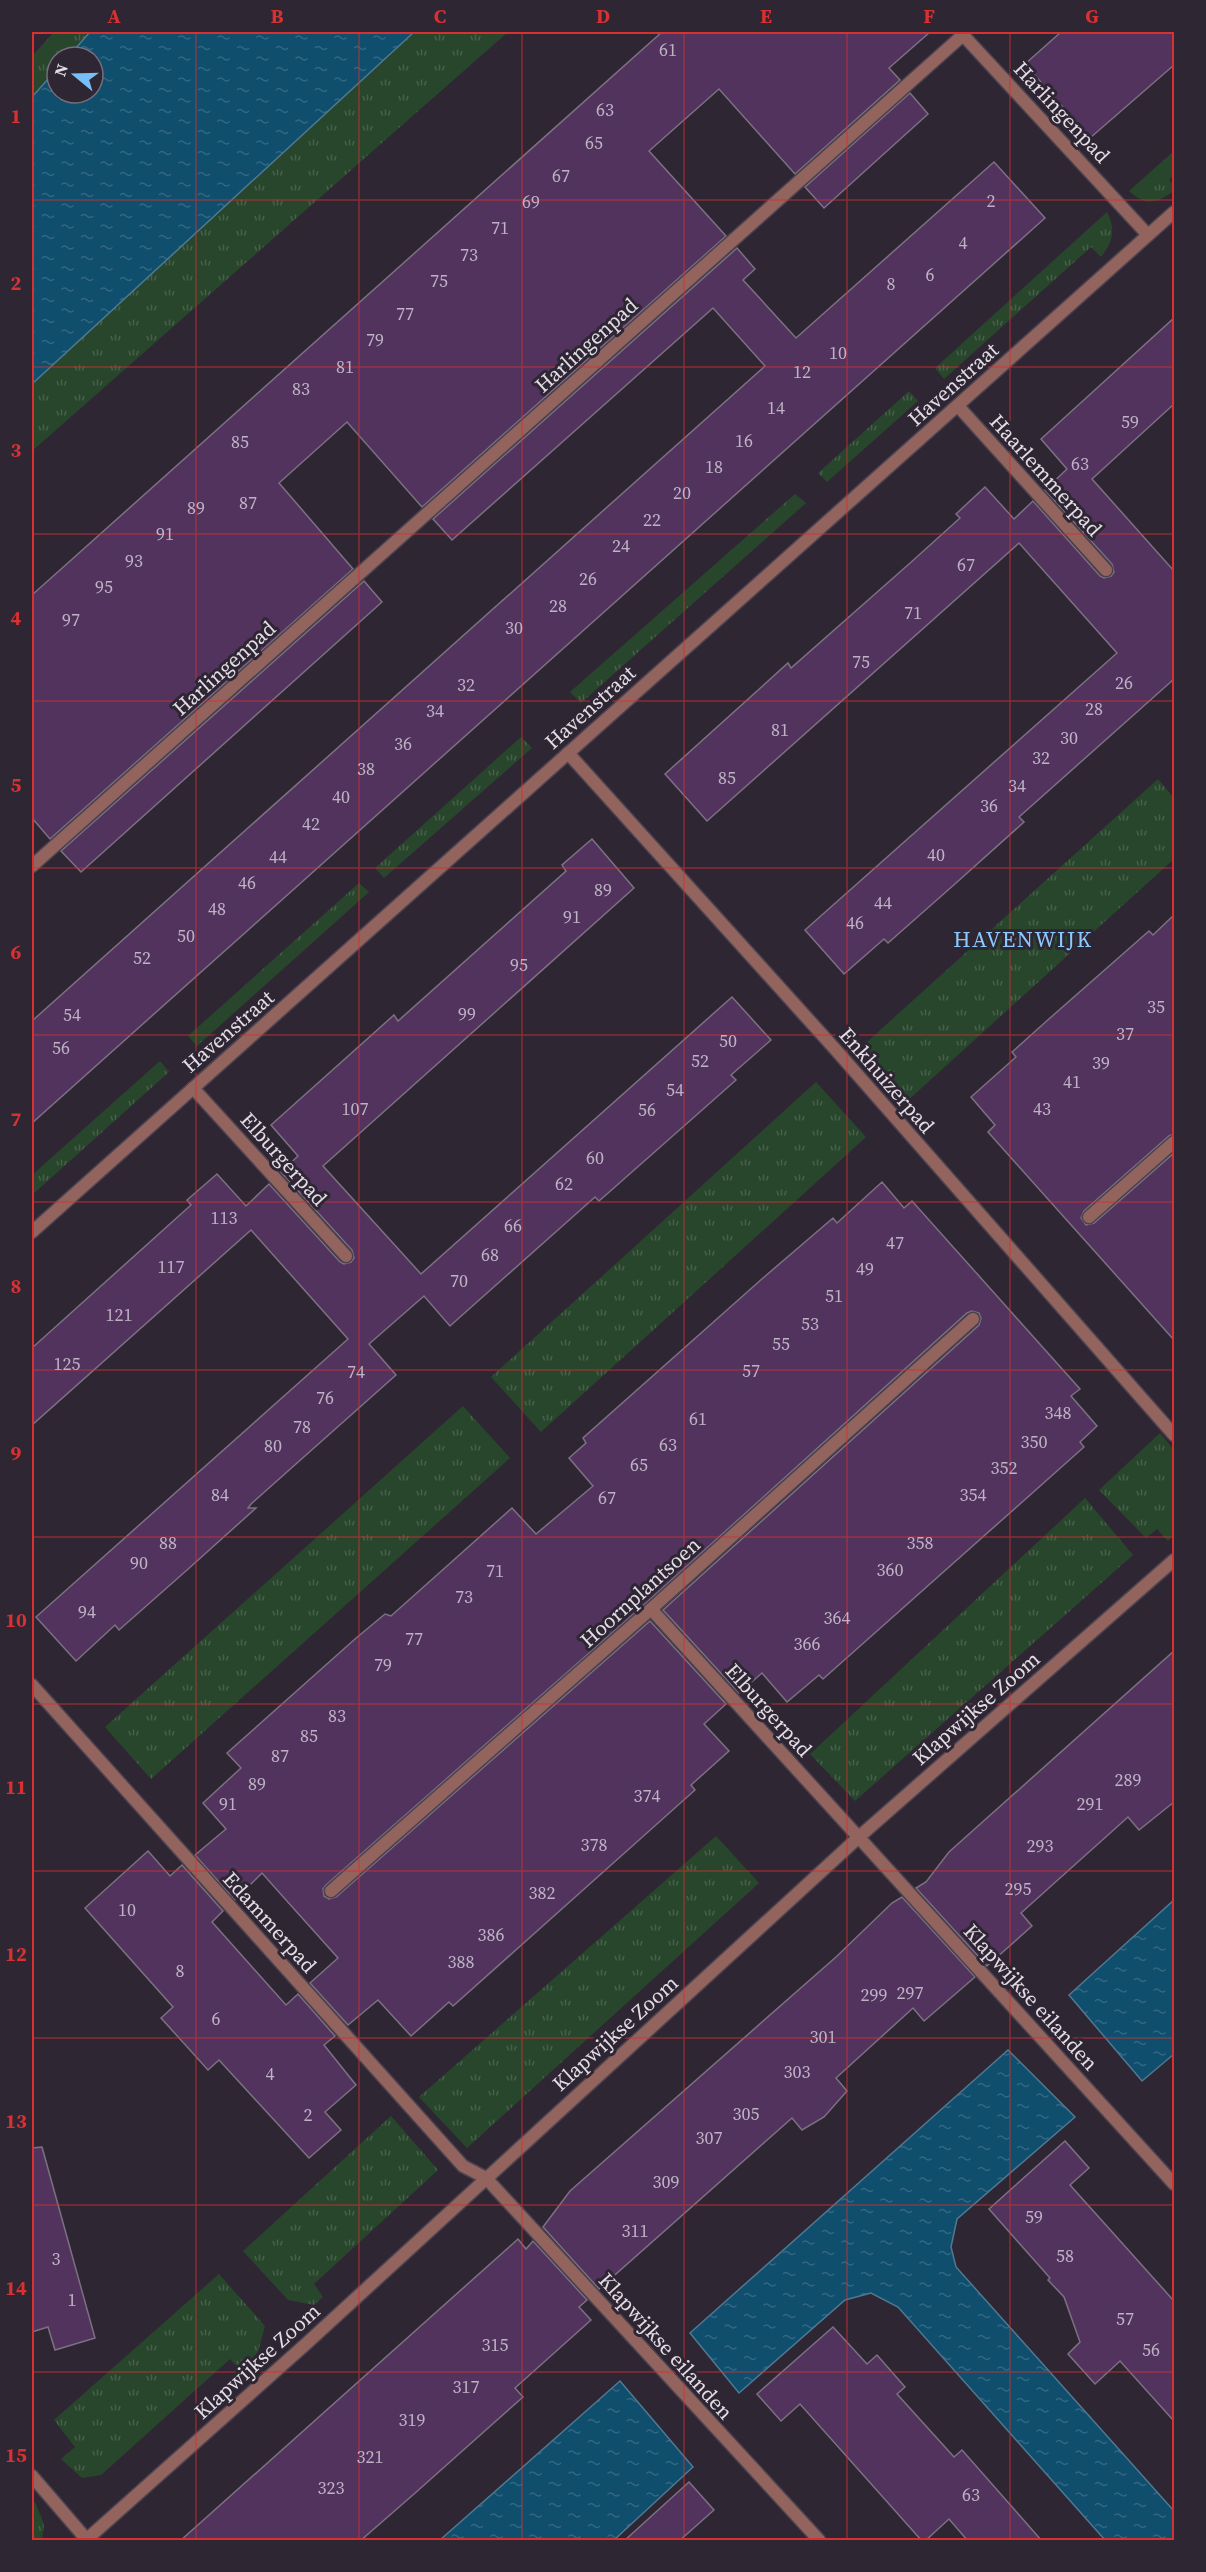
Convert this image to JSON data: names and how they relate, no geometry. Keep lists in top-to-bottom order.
{
  "streets": {
    "street": [
      "Harlingenpad",
      "Havenstraat",
      "Haarlemmerpad",
      "Enkhuizerpad",
      "Elburgerpad",
      "Hoornplantsoen",
      "Klapwijkse Zoom",
      "Edammerpad",
      "Klapwijkse eilanden"
    ]
  },
  "crossings": [
    ["Harlingenpad", "Havenstraat"],
    ["Havenstraat", "Haarlemmerpad"],
    ["Havenstraat", "Enkhuizerpad"],
    ["Havenstraat", "Elburgerpad"],
    ["Elburgerpad", "Hoornplantsoen"],
    ["Elburgerpad", "Klapwijkse Zoom"],
    ["Elburgerpad", "Klapwijkse eilanden"],
    ["Klapwijkse Zoom", "Edammerpad"],
    ["Klapwijkse Zoom", "Klapwijkse eilanden"],
    ["Edammerpad", "Klapwijkse eilanden"]
  ],
  "districts": ["HAVENWIJK"],
  "house_numbers": [
    "61",
    "63",
    "65",
    "67",
    "2",
    "69",
    "71",
    "4",
    "73",
    "6",
    "75",
    "8",
    "77",
    "79",
    "10",
    "81",
    "12",
    "83",
    "14",
    "59",
    "16",
    "85",
    "63",
    "18",
    "20",
    "87",
    "89",
    "22",
    "91",
    "24",
    "93",
    "67",
    "26",
    "95",
    "28",
    "71",
    "97",
    "30",
    "75",
    "26",
    "32",
    "28",
    "34",
    "81",
    "30",
    "36",
    "32",
    "38",
    "85",
    "34",
    "40",
    "36",
    "42",
    "40",
    "44",
    "46",
    "89",
    "44",
    "48",
    "91",
    "46",
    "50",
    "52",
    "95",
    "35",
    "99",
    "54",
    "37",
    "50",
    "56",
    "52",
    "39",
    "41",
    "54",
    "107",
    "43",
    "56",
    "60",
    "62",
    "113",
    "66",
    "47",
    "68",
    "117",
    "49",
    "70",
    "51",
    "121",
    "53",
    "55",
    "125",
    "57",
    "74",
    "76",
    "348",
    "61",
    "78",
    "350",
    "63",
    "80",
    "65",
    "352",
    "84",
    "354",
    "67",
    "88",
    "358",
    "90",
    "360",
    "71",
    "73",
    "94",
    "364",
    "77",
    "366",
    "79",
    "83",
    "85",
    "87",
    "289",
    "89",
    "374",
    "91",
    "291",
    "378",
    "293",
    "295",
    "382",
    "10",
    "386",
    "388",
    "8",
    "297",
    "299",
    "6",
    "301",
    "303",
    "4",
    "305",
    "2",
    "307",
    "309",
    "59",
    "311",
    "58",
    "3",
    "1",
    "57",
    "315",
    "56",
    "317",
    "319",
    "321",
    "323",
    "63"
  ],
  "north": "left",
  "grid": {
    "columns": [
      "A",
      "B",
      "C",
      "D",
      "E",
      "F",
      "G"
    ],
    "rows": [
      "1",
      "2",
      "3",
      "4",
      "5",
      "6",
      "7",
      "8",
      "9",
      "10",
      "11",
      "12",
      "13",
      "14",
      "15"
    ]
  }
}
